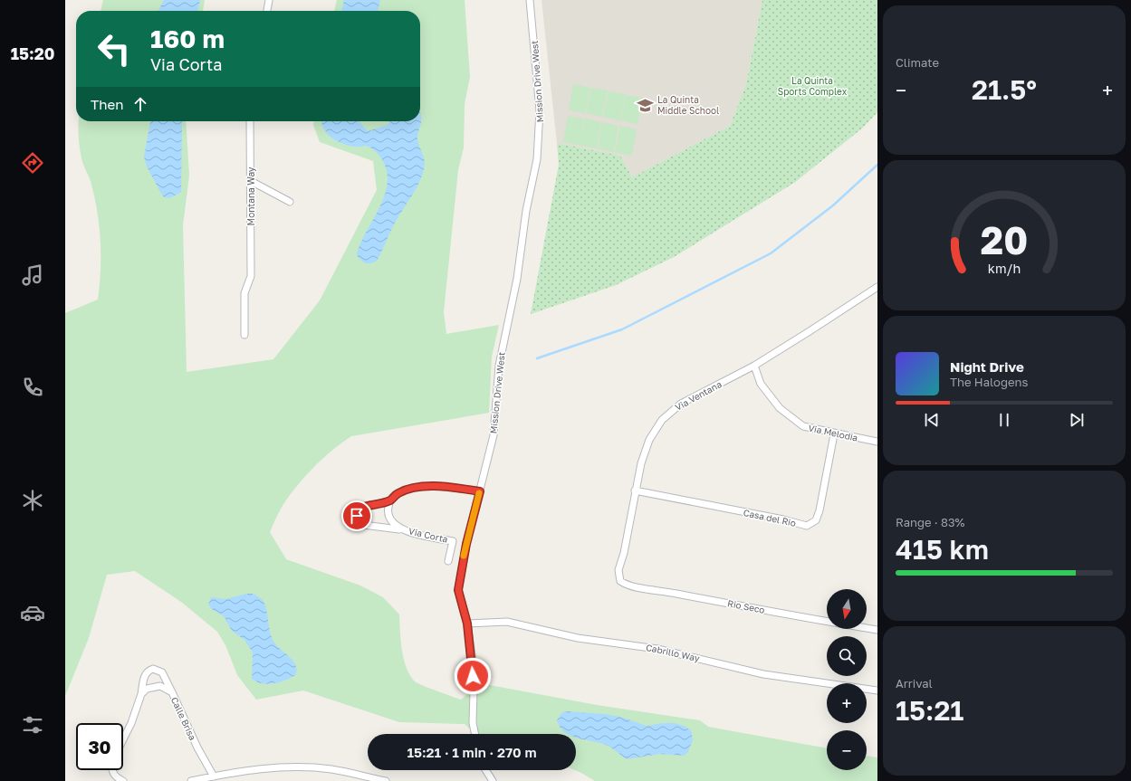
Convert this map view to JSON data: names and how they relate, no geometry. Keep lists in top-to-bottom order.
{
  "streets": {
    "street": [
      "Mission Drive West",
      "Montana Way",
      "Via Ventana",
      "Via Melodia",
      "Casa del Rio",
      "Via Corta",
      "Rio Seco",
      "Cabrillo Way",
      "Calle Brisa"
    ]
  },
  "crossings": [
    ["Mission Drive West", "Cabrillo Way"],
    ["Via Ventana", "Via Melodia"],
    ["Via Ventana", "Casa del Rio"],
    ["Via Ventana", "Rio Seco"],
    ["Via Melodia", "Casa del Rio"]
  ],
  "parks": ["La Quinta Sports Complex"],
  "places": {
    "school or university": ["La Quinta Middle School"]
  },
  "north": "bottom",
  "page": {
    "tabs": "15:20",
    "tile": [
      "Climate",
      ["Range · 83%", "415 km"],
      ["Arrival", "15:21"]
    ],
    "turn": ["160 m", "Via Corta"],
    "heat": ["−", "21.5°", "+"],
    "then": "Then",
    "song": ["Night Drive", "The Halogens"],
    "map_buttons": ["+", "−"],
    "limit": "30",
    "trip": "15:21 · 1 min · 270 m",
    "gauge": ["20", "km/h"]
  }
}
